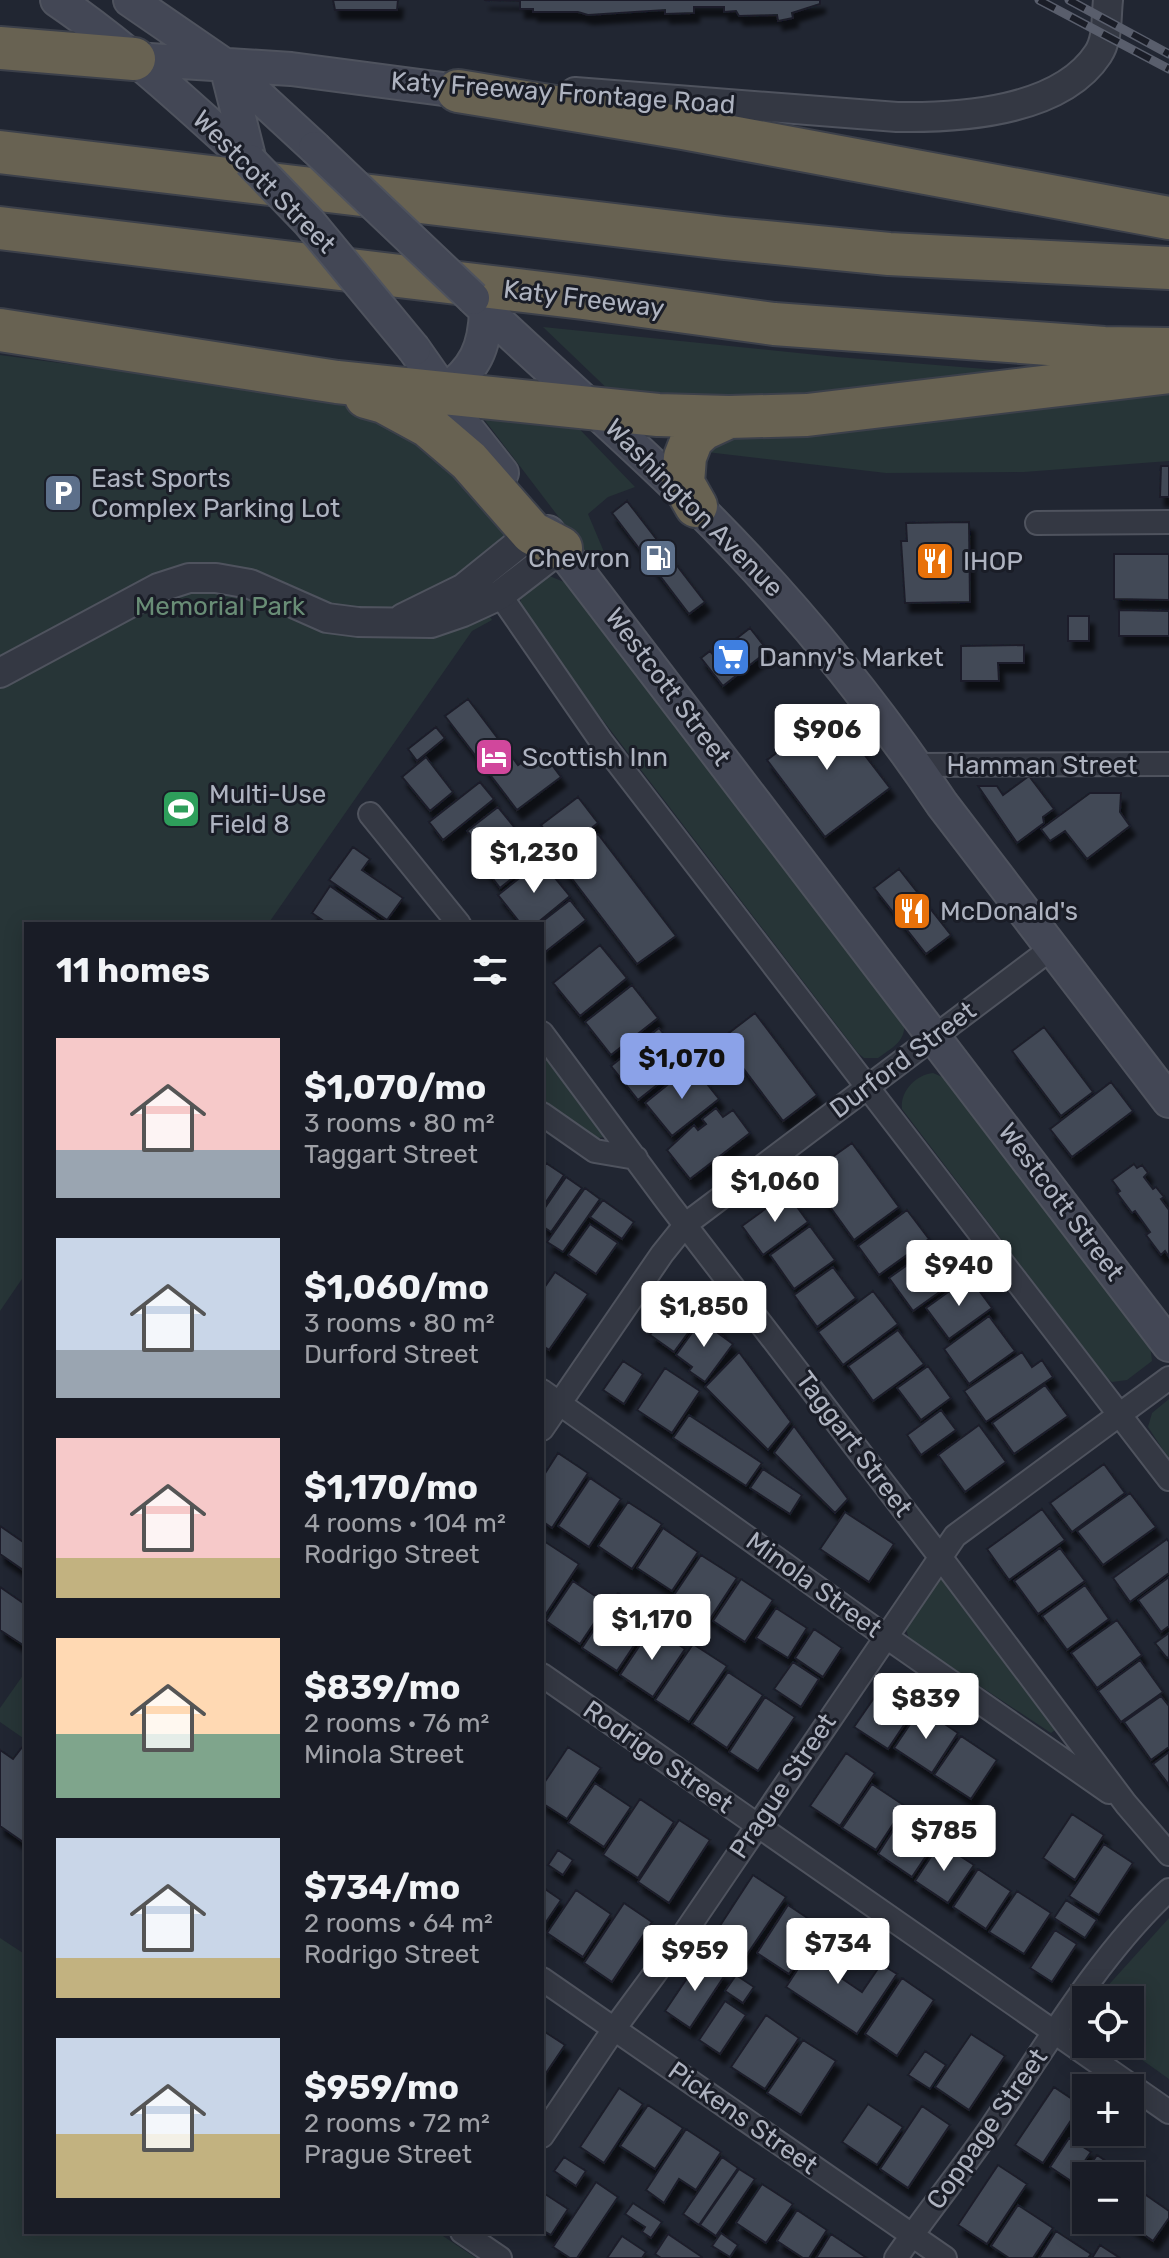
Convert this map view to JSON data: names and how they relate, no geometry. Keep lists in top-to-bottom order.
{
  "streets": {
    "highway": ["Katy Freeway"],
    "main road": ["Katy Freeway Frontage Road", "Westcott Street", "Washington Avenue"],
    "street": [
      "Hamman Street",
      "Durford Street",
      "Taggart Street",
      "Minola Street",
      "Rodrigo Street",
      "Prague Street",
      "Pickens Street",
      "Coppage Street"
    ]
  },
  "crossings": [
    ["Katy Freeway Frontage Road", "Westcott Street"],
    ["Katy Freeway Frontage Road", "Washington Avenue"],
    ["Westcott Street", "Durford Street"],
    ["Washington Avenue", "Hamman Street"],
    ["Washington Avenue", "Durford Street"],
    ["Durford Street", "Taggart Street"],
    ["Durford Street", "Minola Street"],
    ["Taggart Street", "Minola Street"],
    ["Taggart Street", "Prague Street"],
    ["Minola Street", "Prague Street"],
    ["Rodrigo Street", "Prague Street"],
    ["Rodrigo Street", "Coppage Street"],
    ["Prague Street", "Pickens Street"],
    ["Pickens Street", "Coppage Street"]
  ],
  "parks": ["Memorial Park"],
  "places": {
    "parking": ["East Sports Complex Parking Lot"],
    "fuel station": ["Chevron"],
    "restaurant": ["IHOP", "McDonald's"],
    "supermarket": ["Danny's Market"],
    "hotel": ["Scottish Inn"],
    "sports": ["Multi-Use Field 8"]
  },
  "page": {
    "price": [
      "$906",
      "$1,230",
      "$1,070",
      "$1,060",
      "$940",
      "$1,850",
      "$1,170",
      "$839",
      "$785",
      "$734",
      "$959"
    ],
    "heading": "11 homes",
    "list": [
      {
        "name": "$1,070/mo",
        "note": "3 rooms · 80 m² · Taggart Street"
      },
      {
        "name": "$1,060/mo",
        "note": "3 rooms · 80 m² · Durford Street"
      },
      {
        "name": "$1,170/mo",
        "note": "4 rooms · 104 m² · Rodrigo Street"
      },
      {
        "name": "$839/mo",
        "note": "2 rooms · 76 m² · Minola Street"
      },
      {
        "name": "$734/mo",
        "note": "2 rooms · 64 m² · Rodrigo Street"
      },
      {
        "name": "$959/mo",
        "note": "2 rooms · 72 m² · Prague Street"
      }
    ],
    "map_buttons": ["+", "−"]
  }
}
